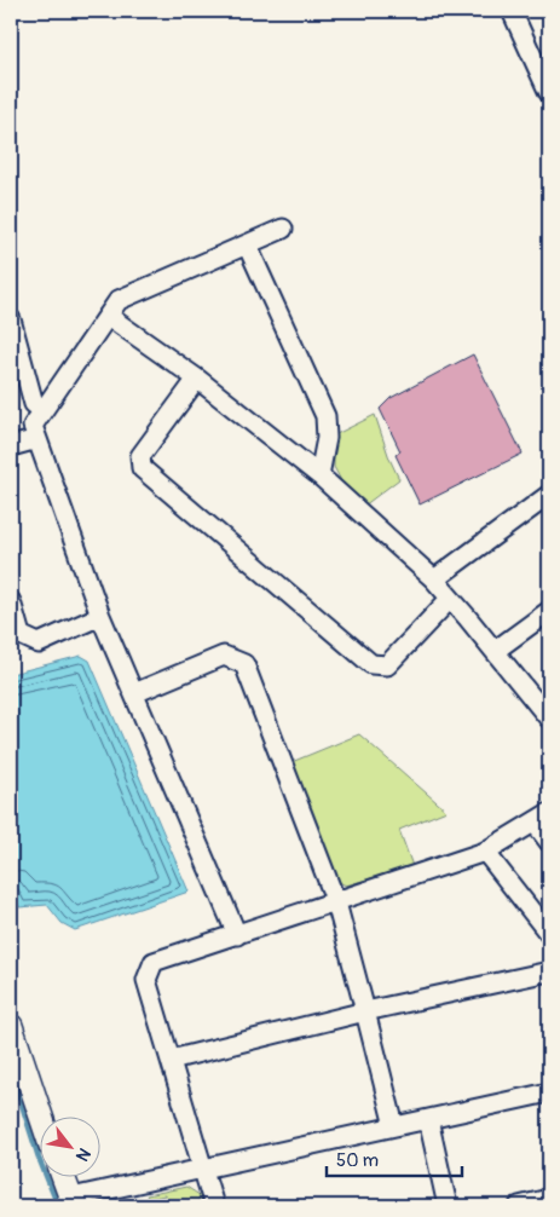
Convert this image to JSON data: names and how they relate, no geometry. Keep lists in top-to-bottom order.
{
  "scale_bar": "50 m",
  "north": "bottom right"
}
